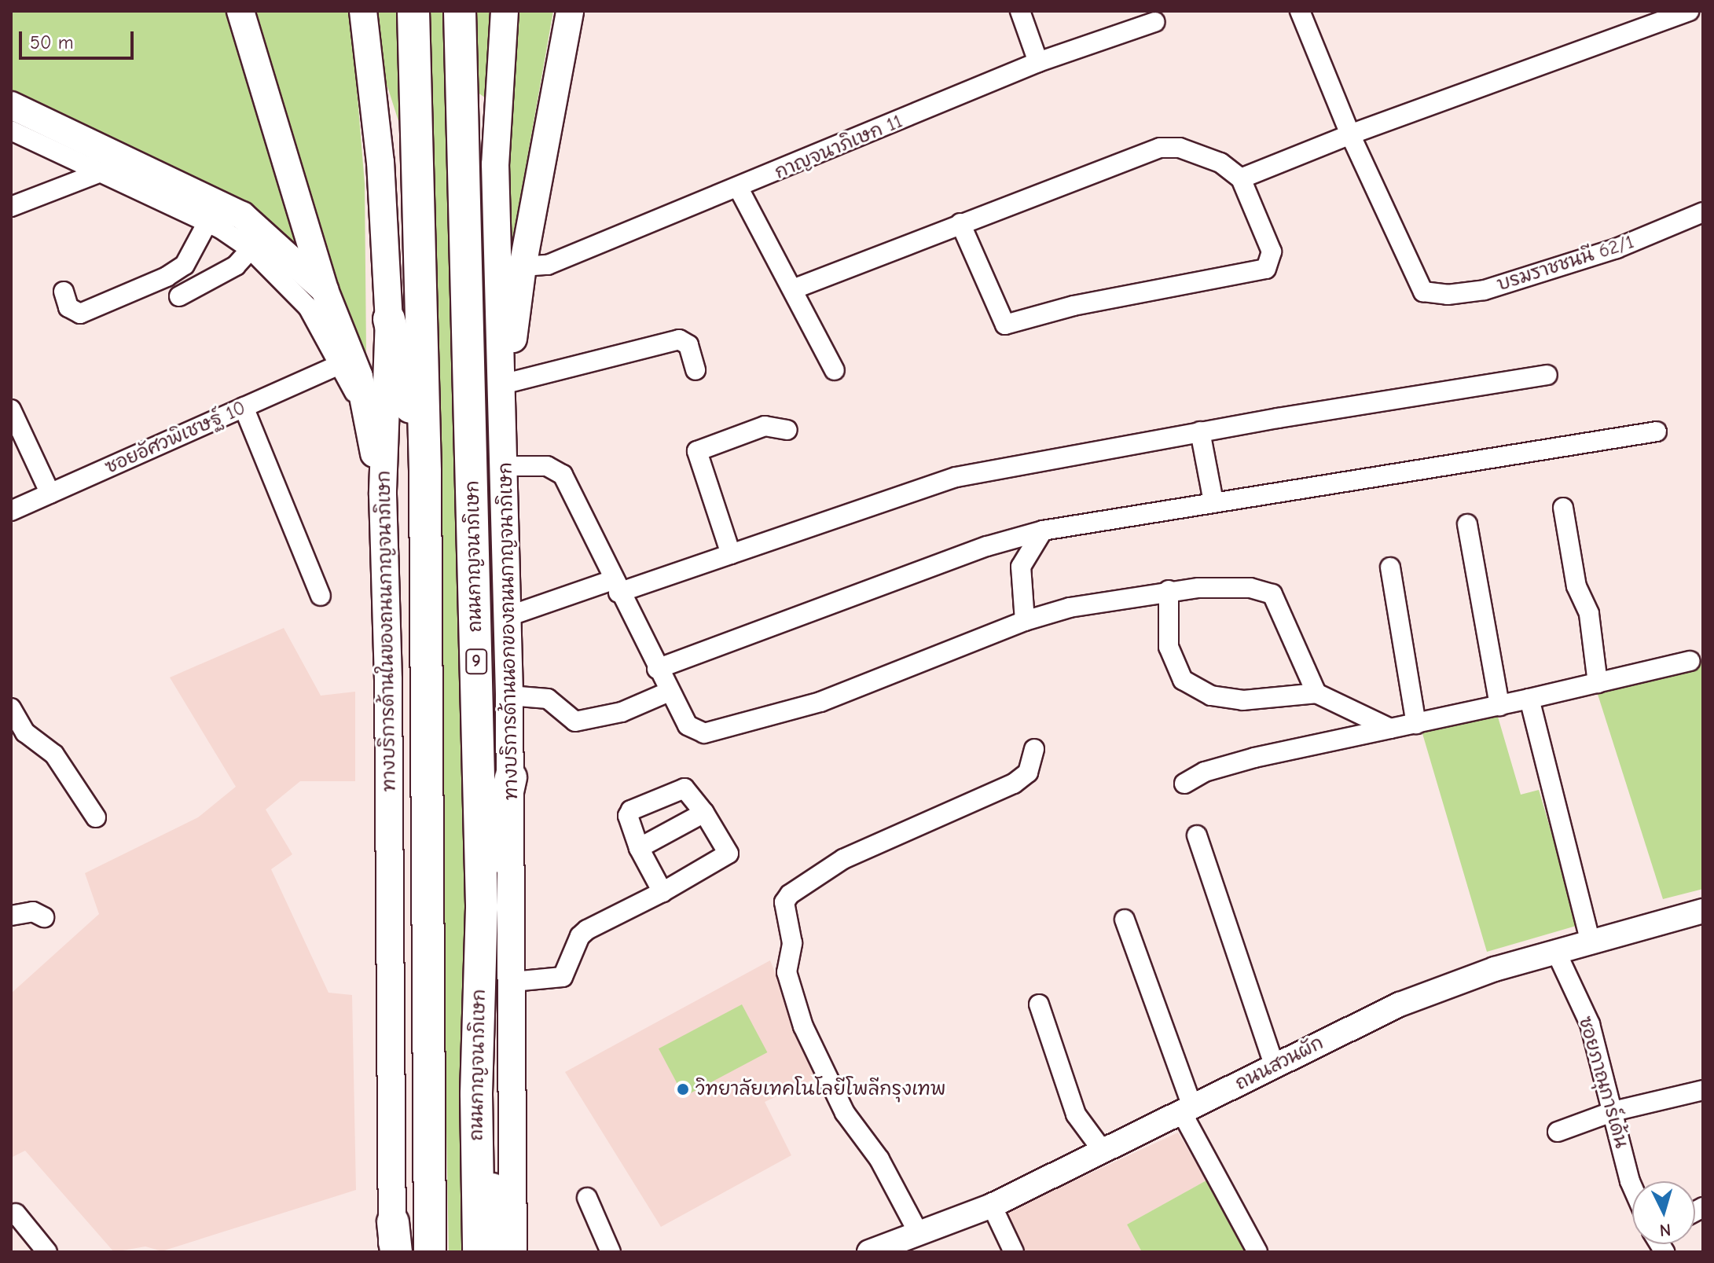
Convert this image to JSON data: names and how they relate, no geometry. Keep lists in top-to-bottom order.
{
  "streets": {
    "highway": ["ถนนกาญจนาภิเษก", "9"],
    "main road": ["ทางบริการด้านในของถนนกาญจนาภิเษก", "ทางบริการด้านนอกของถนนกาญจนาภิเษก"],
    "street": [
      "กาญจนาภิเษก 11",
      "บรมราชชนนี 62/1",
      "ซอยอัศวพิเชษฐ์ 10",
      "ถนนสวนผัก",
      "ซอยภาณุการ์เด้น"
    ]
  },
  "crossings": [
    ["ถนนสวนผัก", "ซอยภาณุการ์เด้น"]
  ],
  "places": ["วิทยาลัยเทคโนโลยีโพลีกรุงเทพ"],
  "scale_bar": "50 m",
  "north": "bottom"
}
